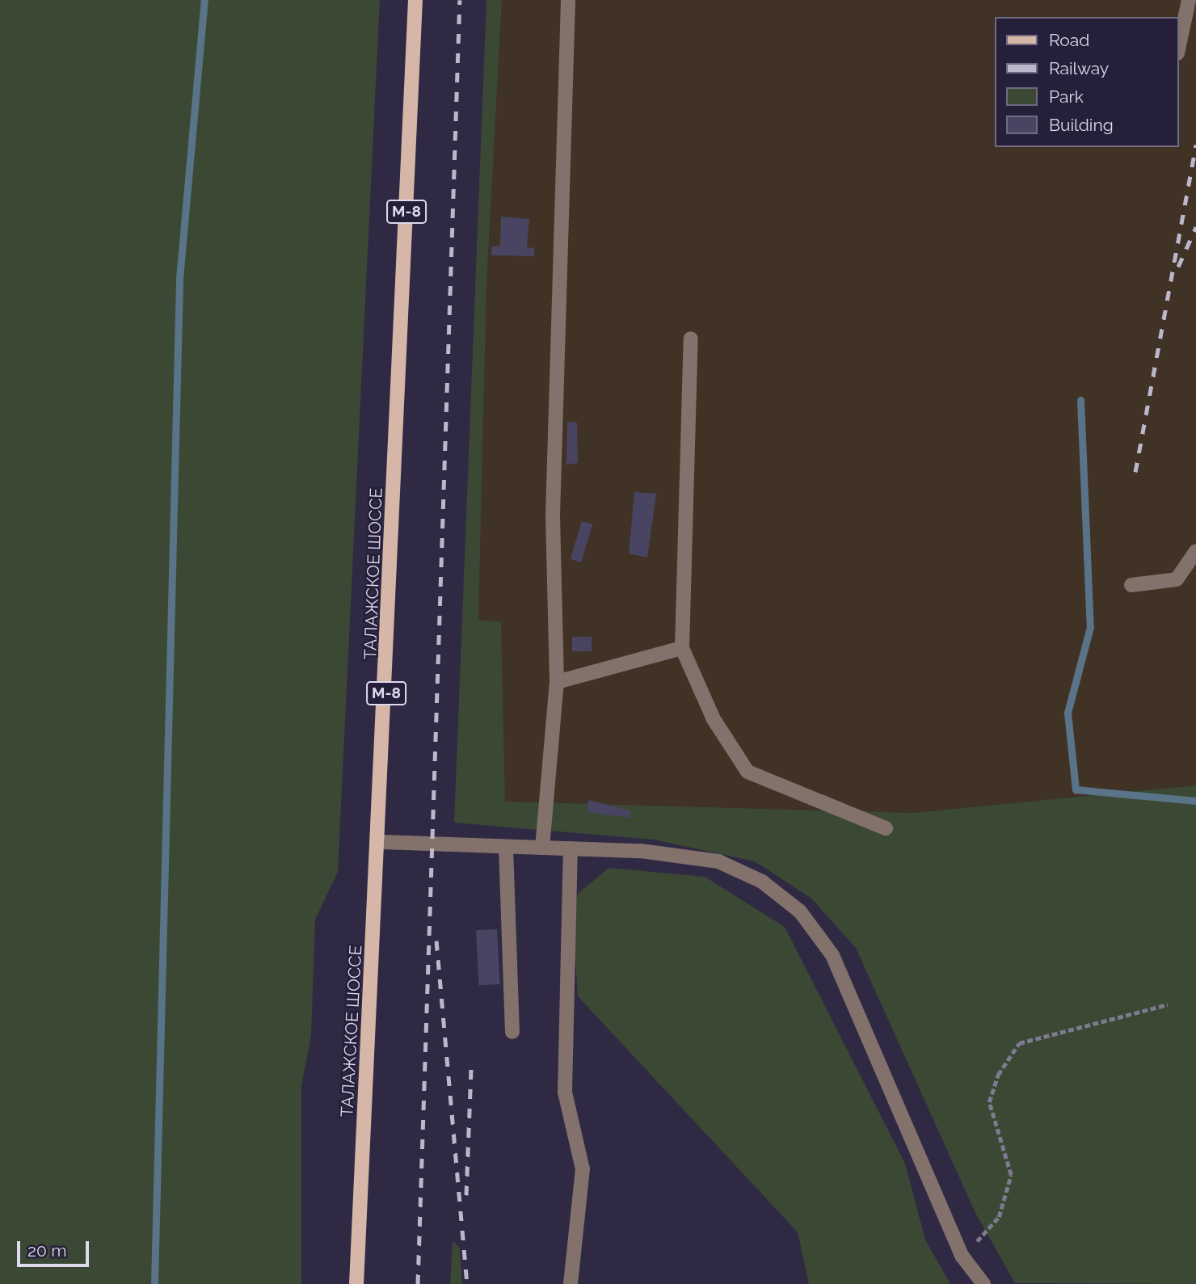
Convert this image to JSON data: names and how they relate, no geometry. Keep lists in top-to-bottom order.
{
  "streets": {
    "main road": ["М-8", "ТАЛАЖСКОЕ ШОССЕ"]
  },
  "legend": [
    "Road",
    "Railway",
    "Park",
    "Building"
  ],
  "scale_bar": "20 m"
}
